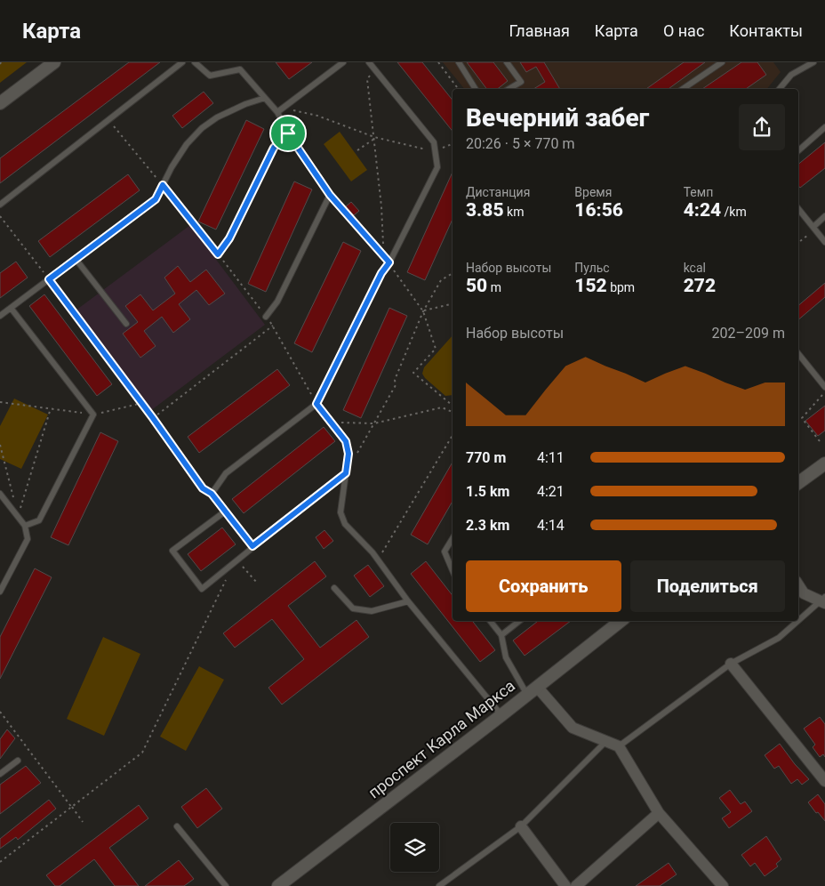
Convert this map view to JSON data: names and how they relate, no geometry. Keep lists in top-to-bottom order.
{
  "streets": {
    "street": ["проспект Карла Маркса"]
  },
  "page": {
    "header": "Карта",
    "nav": [
      "Главная",
      "Карта",
      "О нас",
      "Контакты"
    ],
    "heading": ["Вечерний забег", "20:26 · 5 × 770 m"],
    "stats": [
      ["Дистанция", "3.85 km"],
      ["Время", "16:56"],
      ["Темп", "4:24 /km"],
      ["Набор высоты", "50 m"],
      ["Пульс", "152 bpm"],
      ["kcal", "272"]
    ],
    "chart": ["Набор высоты", "202–209 m"],
    "list": [
      {
        "name": "770 m",
        "note": "4:11"
      },
      {
        "name": "1.5 km",
        "note": "4:21"
      },
      {
        "name": "2.3 km",
        "note": "4:14"
      }
    ],
    "buttons": ["Сохранить", "Поделиться"]
  }
}
